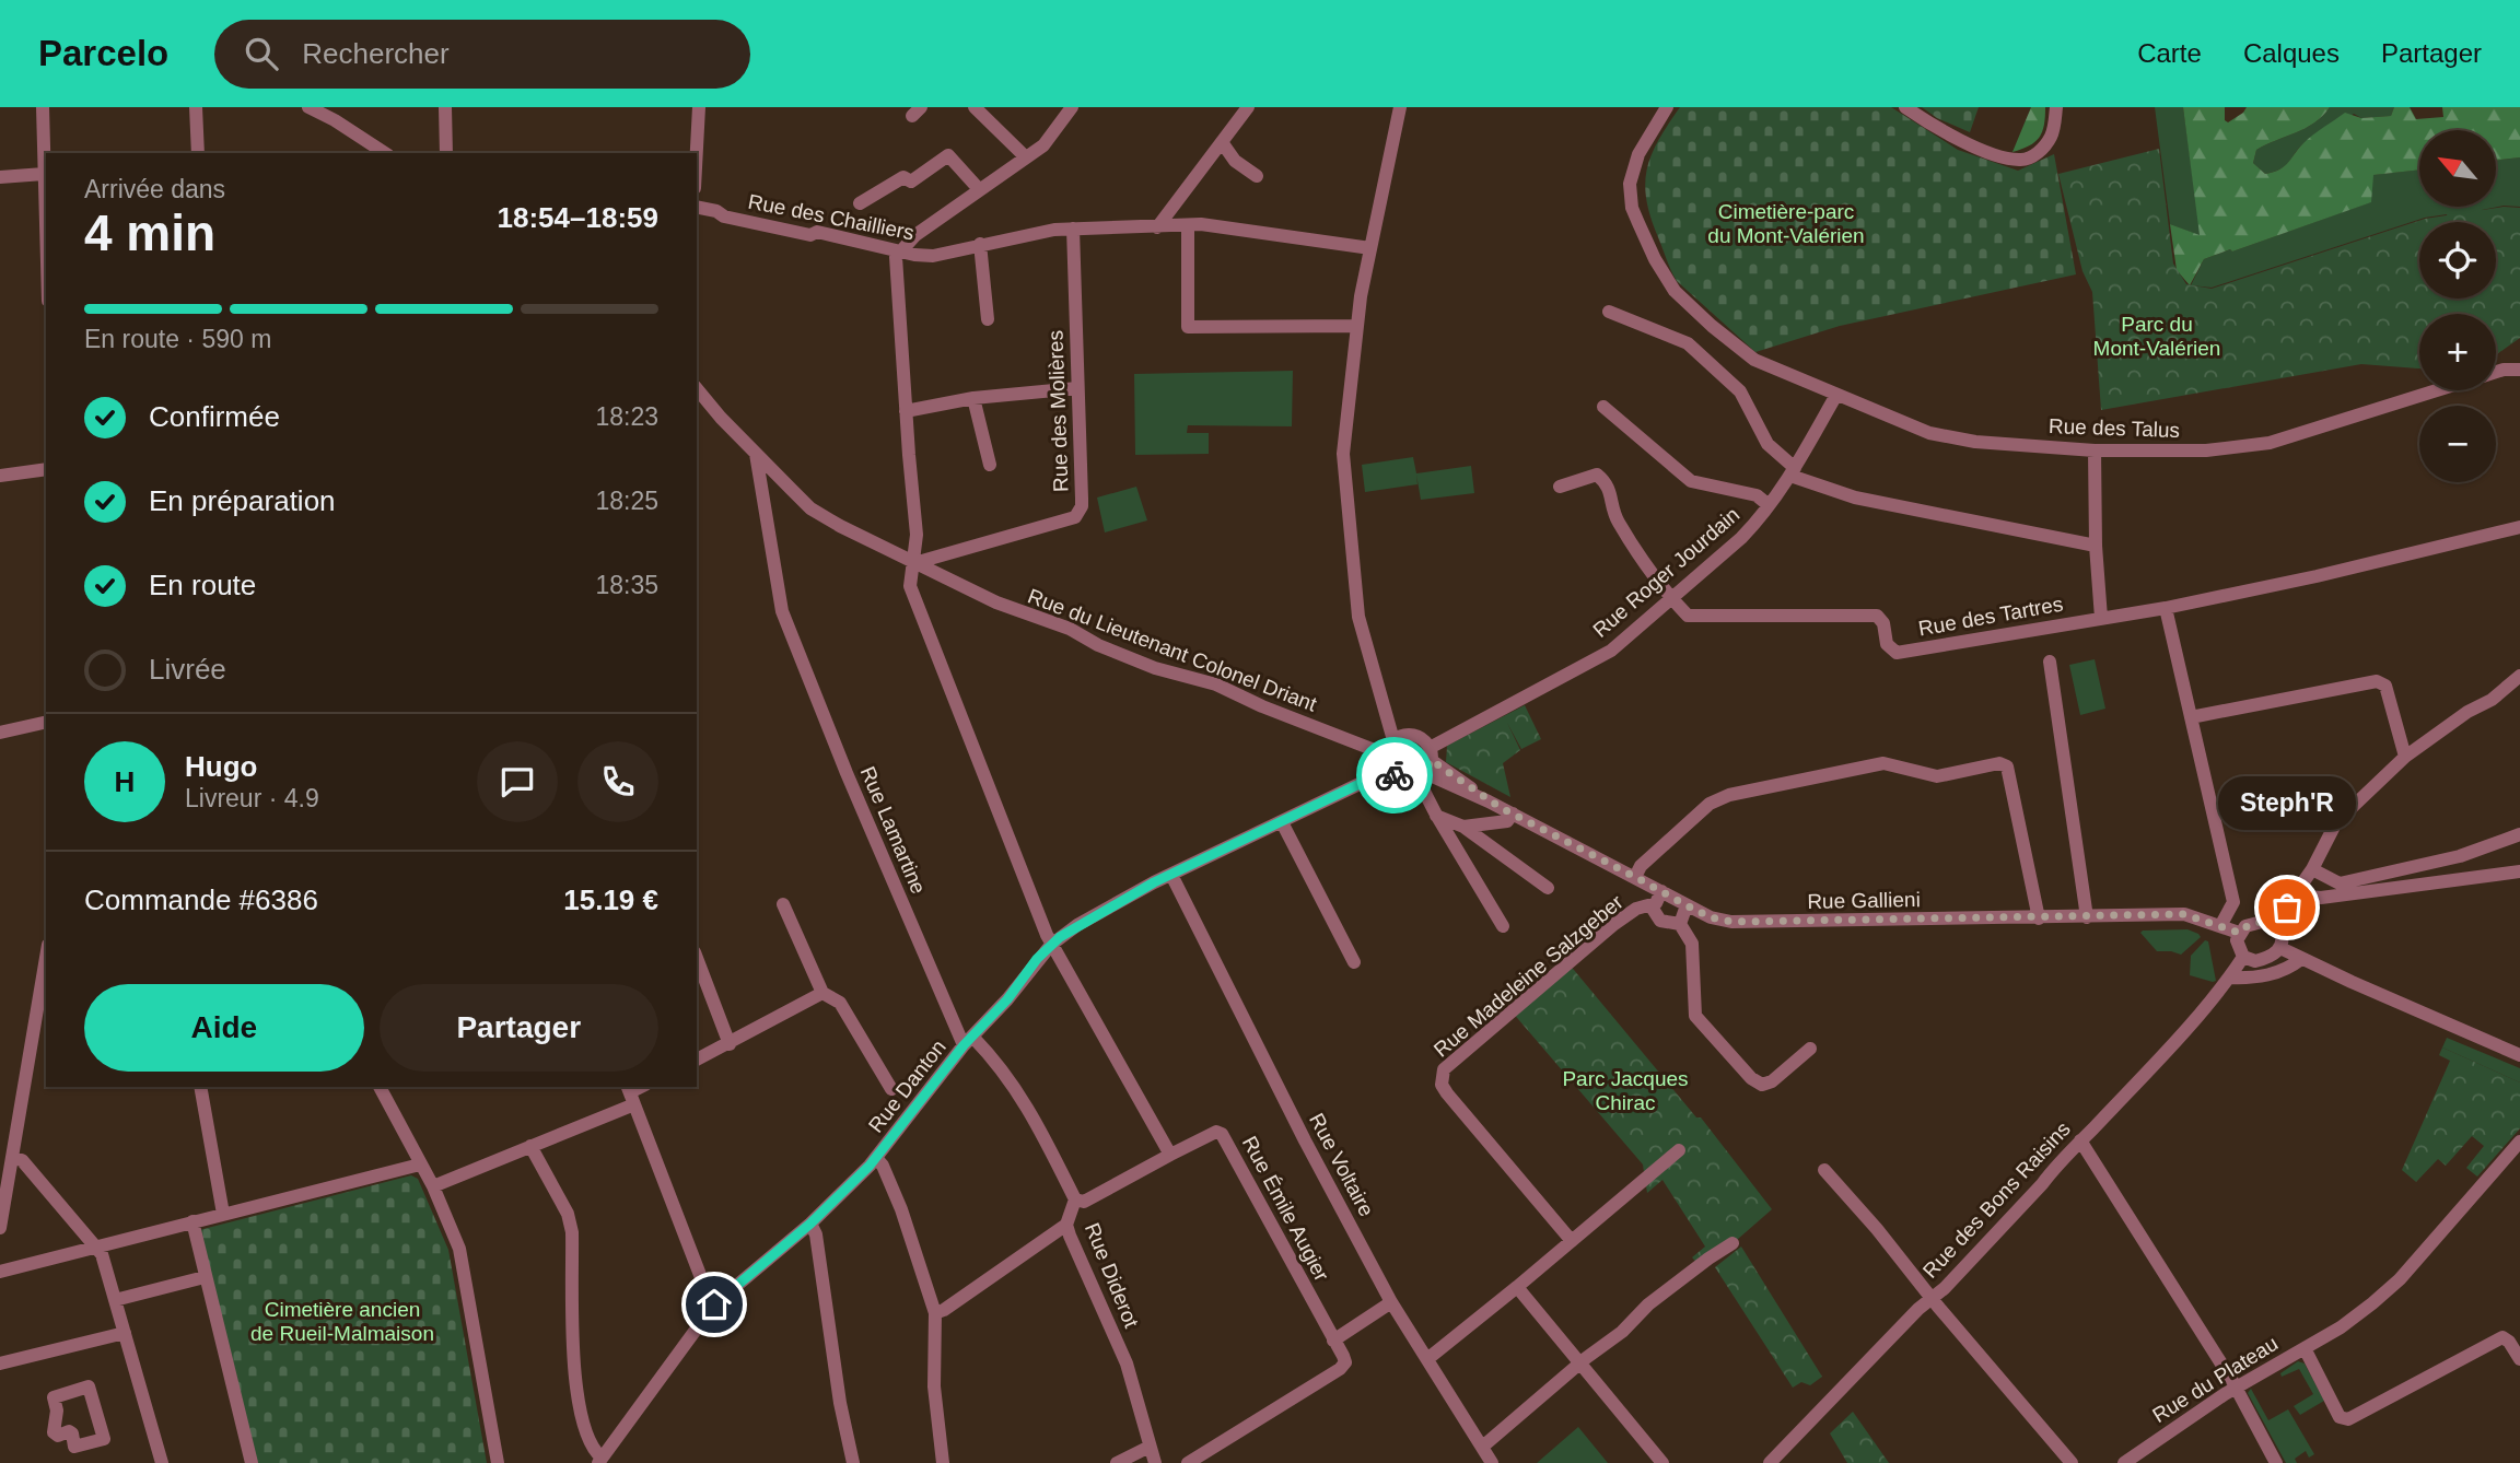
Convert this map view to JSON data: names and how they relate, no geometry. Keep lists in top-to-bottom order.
{
  "streets": {
    "street": [
      "Rue des Chailliers",
      "Rue des Molières",
      "Rue des Talus",
      "Rue Roger Jourdain",
      "Rue des Tartres",
      "Rue du Lieutenant Colonel Driant",
      "Rue Lamartine",
      "Rue Gallieni",
      "Rue Madeleine Salzgeber",
      "Rue Danton",
      "Rue Voltaire",
      "Rue des Bons Raisins",
      "Rue Émile Augier",
      "Rue Diderot",
      "Rue du Plateau"
    ]
  },
  "crossings": [
    ["Rue des Chailliers", "Rue des Molières"],
    ["Rue des Molières", "Rue du Lieutenant Colonel Driant"],
    ["Rue des Talus", "Rue Roger Jourdain"],
    ["Rue Roger Jourdain", "Rue des Tartres"],
    ["Rue Roger Jourdain", "Rue du Lieutenant Colonel Driant"],
    ["Rue Roger Jourdain", "Rue Gallieni"],
    ["Rue Roger Jourdain", "Rue Danton"],
    ["Rue du Lieutenant Colonel Driant", "Rue Lamartine"],
    ["Rue du Lieutenant Colonel Driant", "Rue Gallieni"],
    ["Rue du Lieutenant Colonel Driant", "Rue Danton"],
    ["Rue Lamartine", "Rue Danton"],
    ["Rue Lamartine", "Rue Diderot"],
    ["Rue Gallieni", "Rue Madeleine Salzgeber"],
    ["Rue Gallieni", "Rue Danton"],
    ["Rue Gallieni", "Rue des Bons Raisins"],
    ["Rue Danton", "Rue Voltaire"],
    ["Rue Danton", "Rue Diderot"]
  ],
  "parks": [
    "Cimetière-parc du Mont-Valérien",
    "Parc du Mont-Valérien",
    "Parc Jacques Chirac",
    "Cimetière ancien de Rueil-Malmaison"
  ],
  "places": ["Steph'R"],
  "north": "top left",
  "page": {
    "header": "Parcelo",
    "search": "Rechercher",
    "nav": ["Carte", "Calques", "Partager"],
    "map_buttons": ["+", "−"],
    "heading": ["4 min", "Arrivée dans", "18:54–18:59"],
    "panel": [
      "Hugo",
      "Livreur · 4.9",
      "Commande #6386",
      "15.19 €"
    ],
    "bar": "En route · 590 m",
    "list": [
      ["Confirmée", "18:23"],
      ["En préparation", "18:25"],
      ["En route", "18:35"],
      "Livrée"
    ],
    "round": "H",
    "bubble": "Steph'R",
    "buttons": ["Aide", "Partager"]
  }
}
